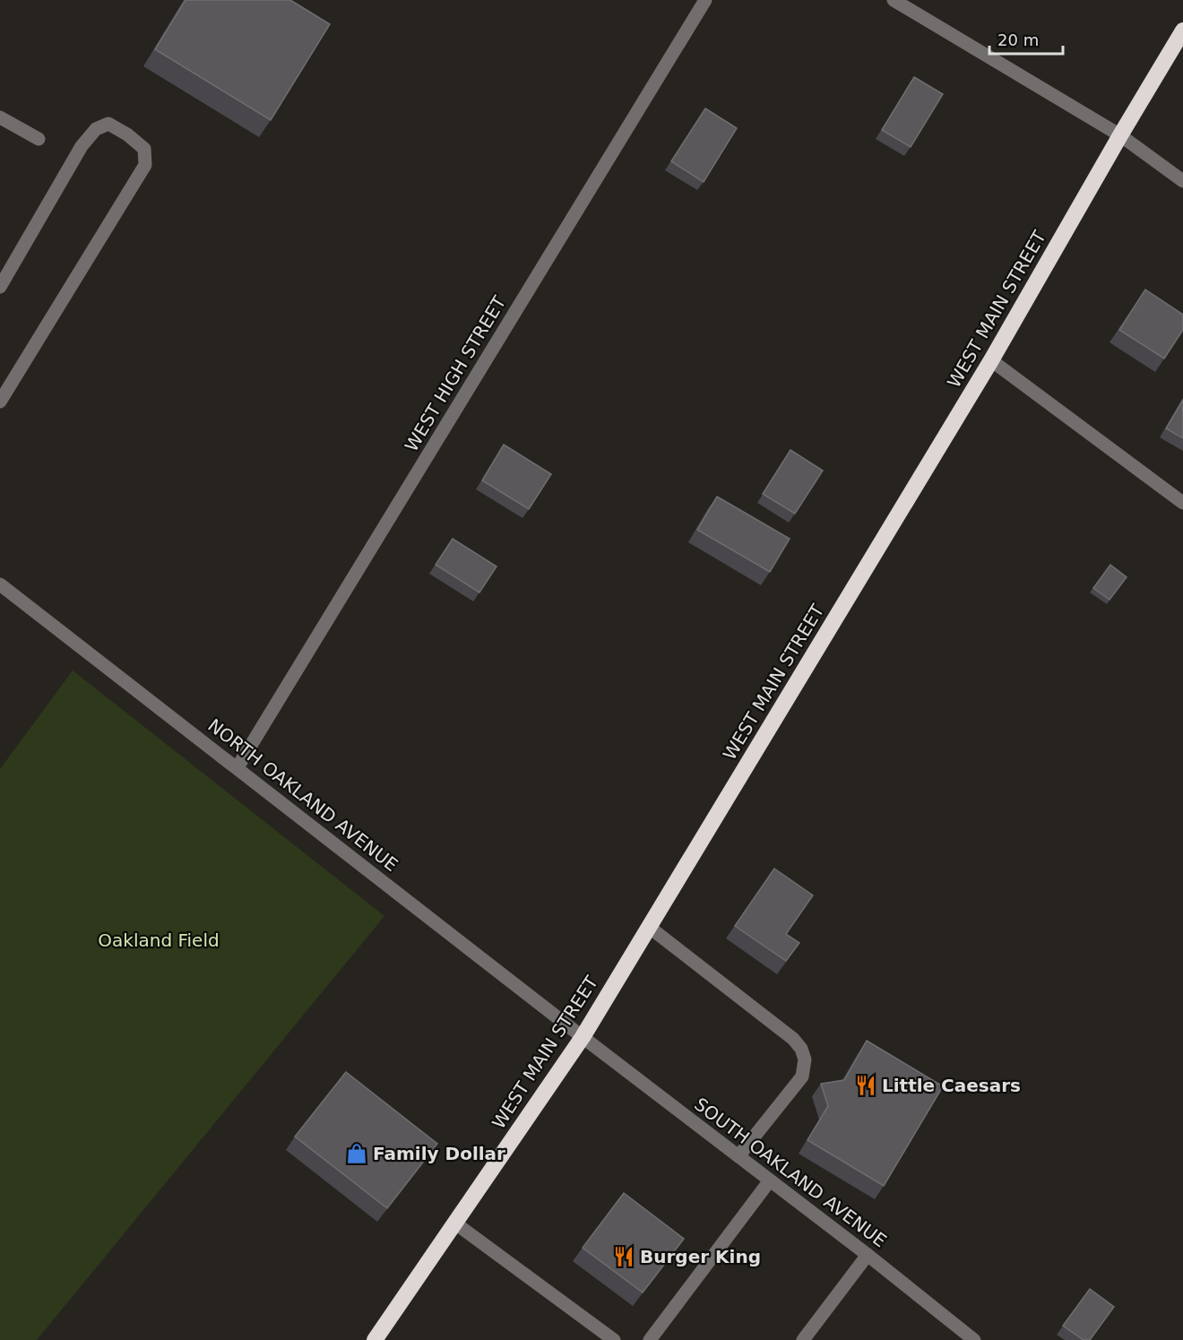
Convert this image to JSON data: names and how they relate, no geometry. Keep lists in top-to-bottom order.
{
  "streets": {
    "highway": ["WEST MAIN STREET"],
    "street": ["WEST HIGH STREET", "NORTH OAKLAND AVENUE", "SOUTH OAKLAND AVENUE"]
  },
  "crossings": [
    ["WEST MAIN STREET", "NORTH OAKLAND AVENUE"],
    ["WEST MAIN STREET", "SOUTH OAKLAND AVENUE"],
    ["WEST HIGH STREET", "NORTH OAKLAND AVENUE"],
    ["NORTH OAKLAND AVENUE", "SOUTH OAKLAND AVENUE"]
  ],
  "parks": ["Oakland Field"],
  "places": {
    "restaurant": ["Little Caesars", "Burger King"],
    "shop": ["Family Dollar"]
  },
  "scale_bar": "20 m"
}
